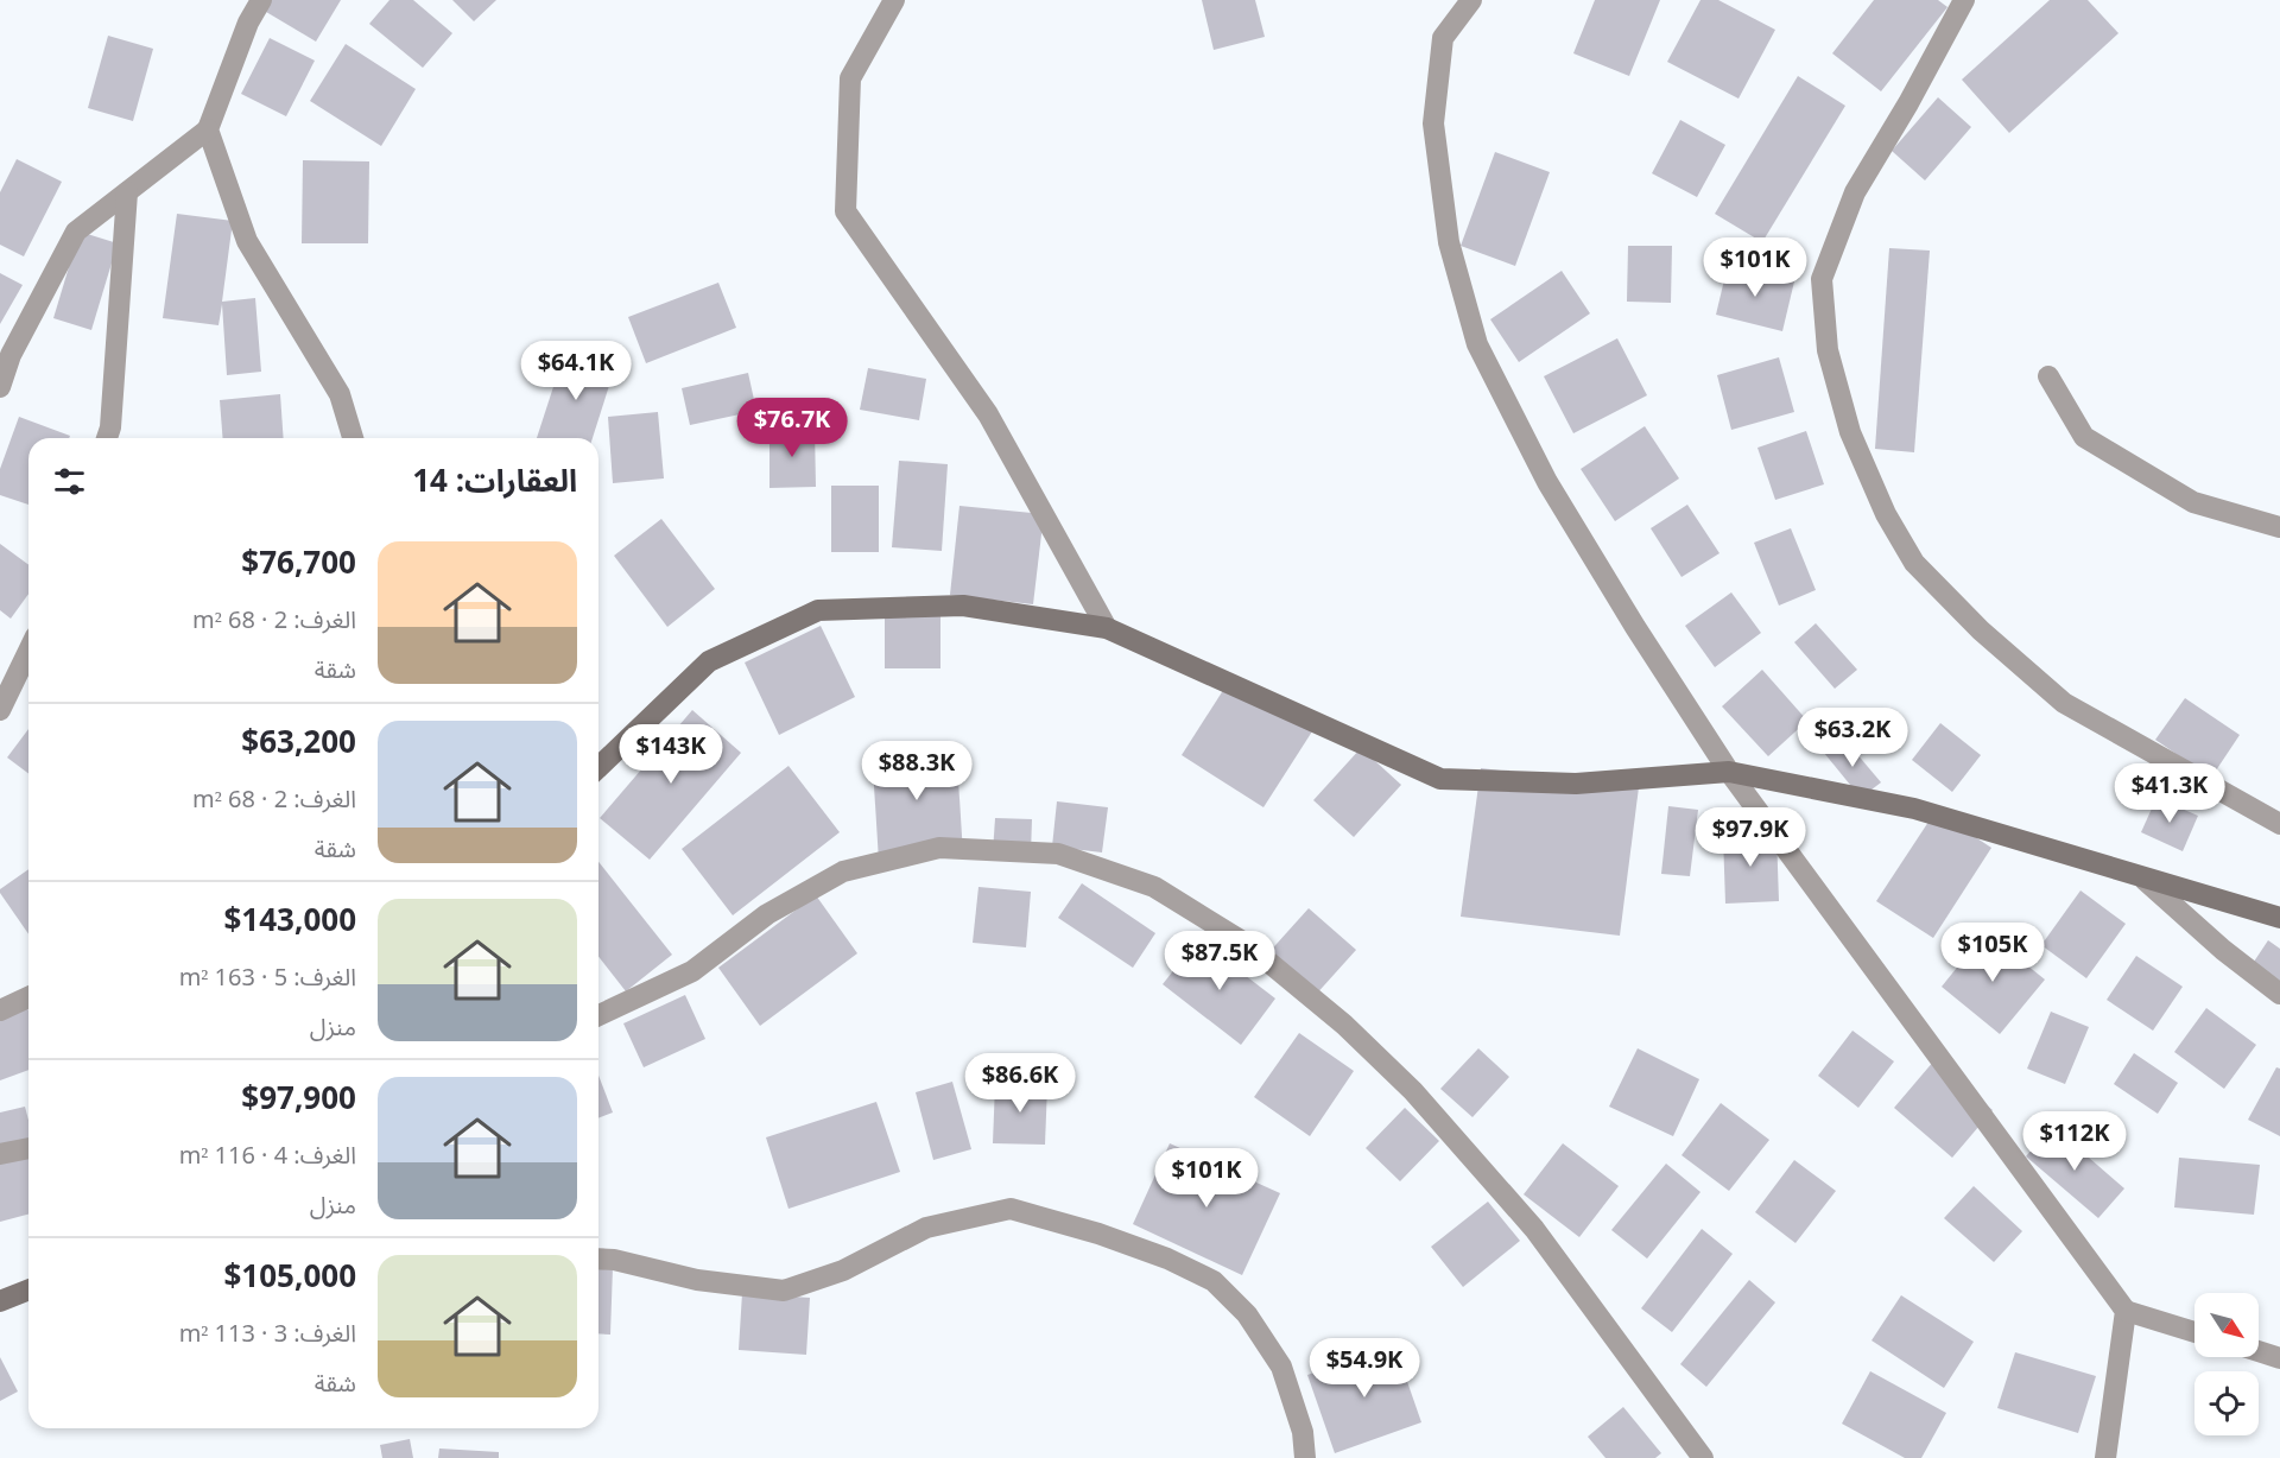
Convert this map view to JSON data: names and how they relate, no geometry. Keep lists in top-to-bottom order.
{
  "north": "bottom right",
  "page": {
    "price": [
      "$101K",
      "$64.1K",
      "$76.7K",
      "$63.2K",
      "$143K",
      "$88.3K",
      "$41.3K",
      "$97.9K",
      "$105K",
      "$87.5K",
      "$86.6K",
      "$112K",
      "$101K",
      "$54.9K"
    ],
    "heading": "العقارات: 14",
    "list": [
      {
        "name": "$76,700",
        "note": "الغرف: 2 · 68 m² · شقة"
      },
      {
        "name": "$63,200",
        "note": "الغرف: 2 · 68 m² · شقة"
      },
      {
        "name": "$143,000",
        "note": "الغرف: 5 · 163 m² · منزل"
      },
      {
        "name": "$97,900",
        "note": "الغرف: 4 · 116 m² · منزل"
      },
      {
        "name": "$105,000",
        "note": "الغرف: 3 · 113 m² · شقة"
      }
    ]
  }
}
